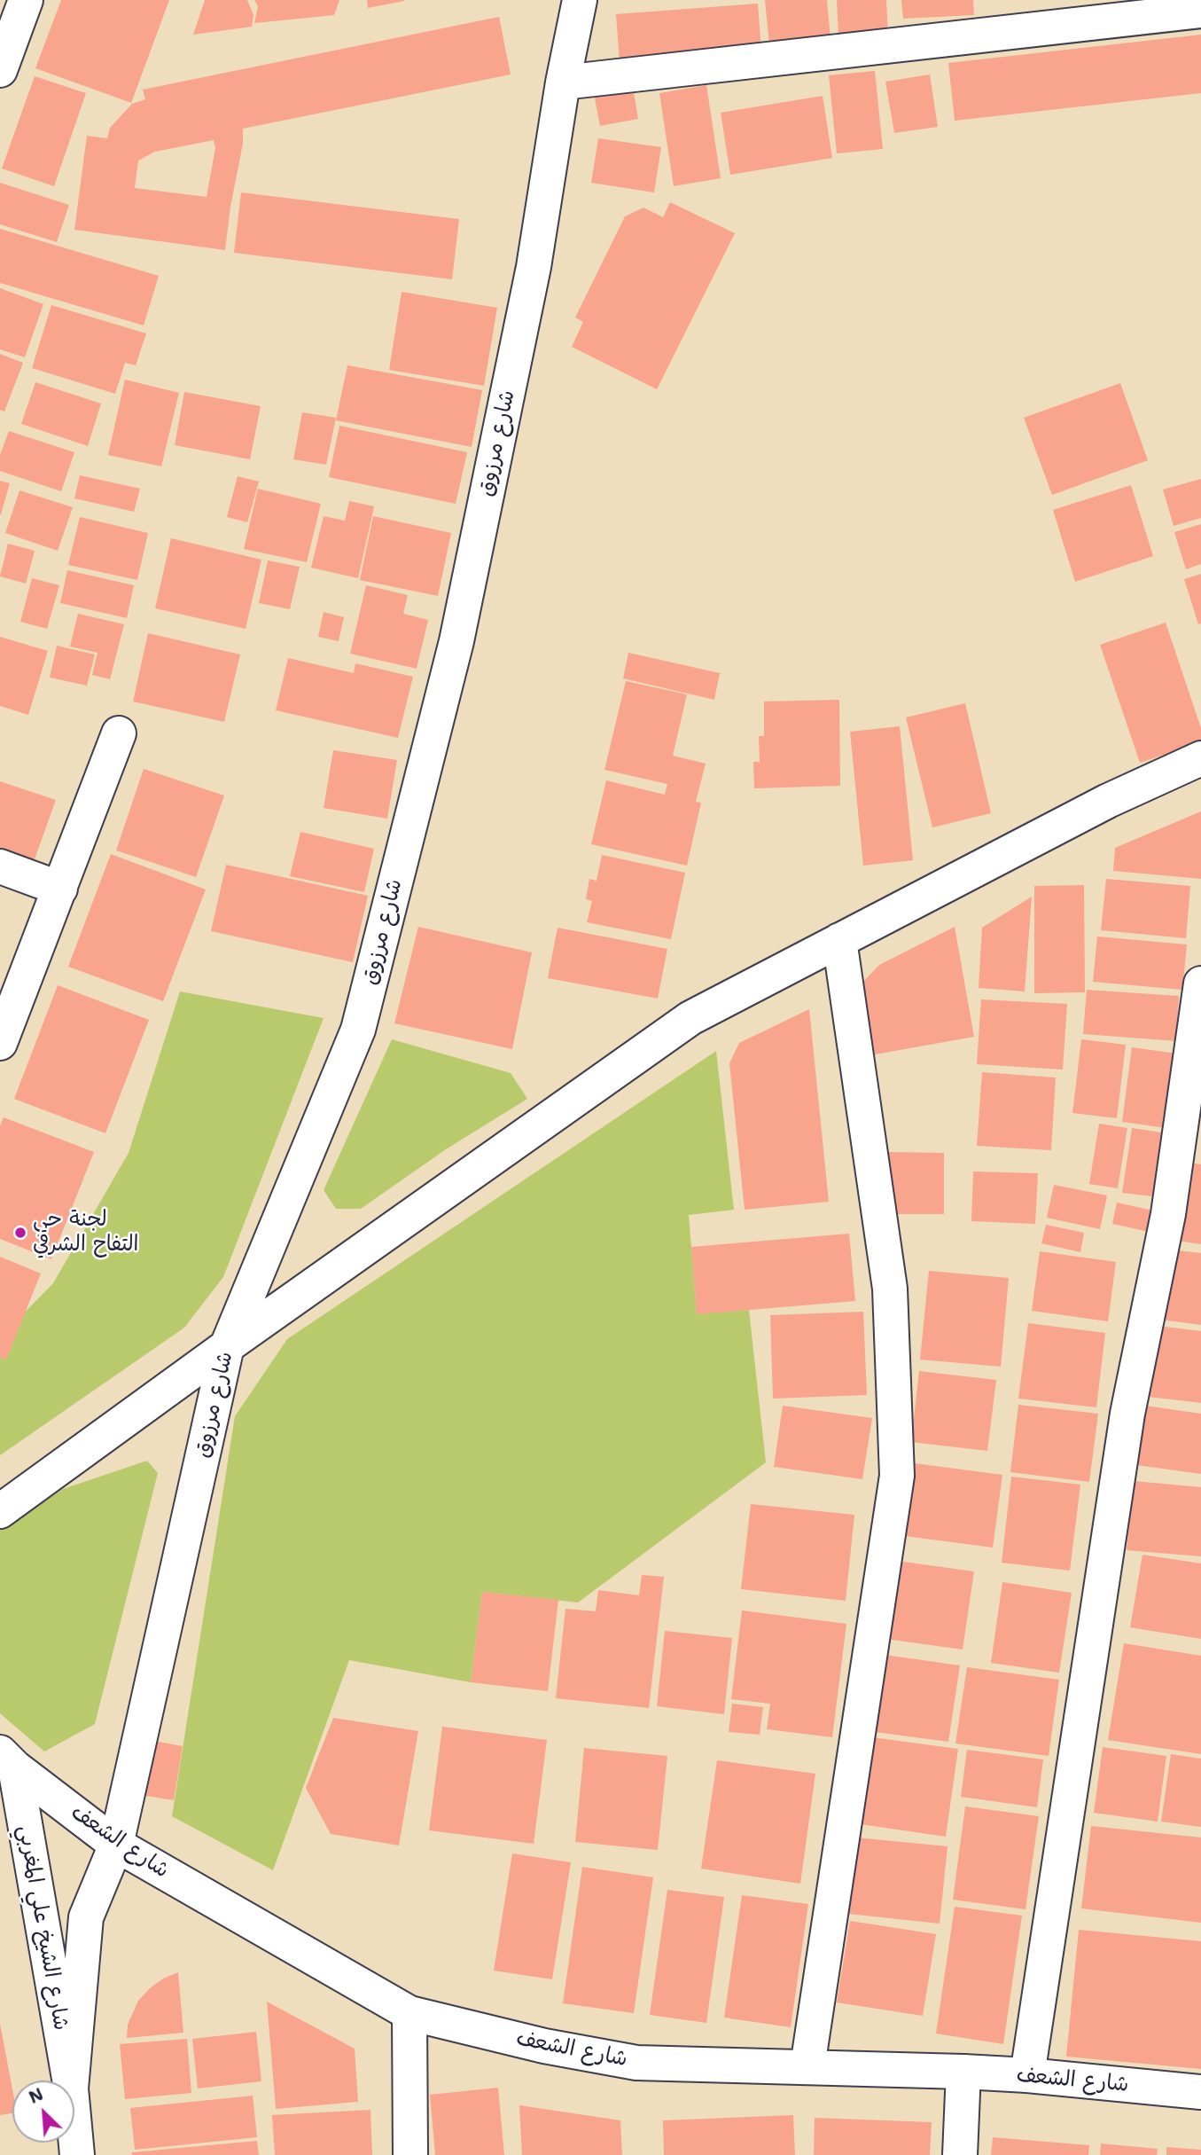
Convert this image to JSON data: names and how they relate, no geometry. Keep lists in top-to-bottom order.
{
  "streets": {
    "street": ["شارع مرزوق", "شارع الشعف", "شارع الشيخ علي المغربي"]
  },
  "crossings": [
    ["شارع مرزوق", "شارع الشعف"],
    ["شارع مرزوق", "شارع الشيخ علي المغربي"],
    ["شارع الشعف", "شارع الشيخ علي المغربي"]
  ],
  "places": ["لجنة حي التفاح الشرقي"],
  "north": "top left"
}
